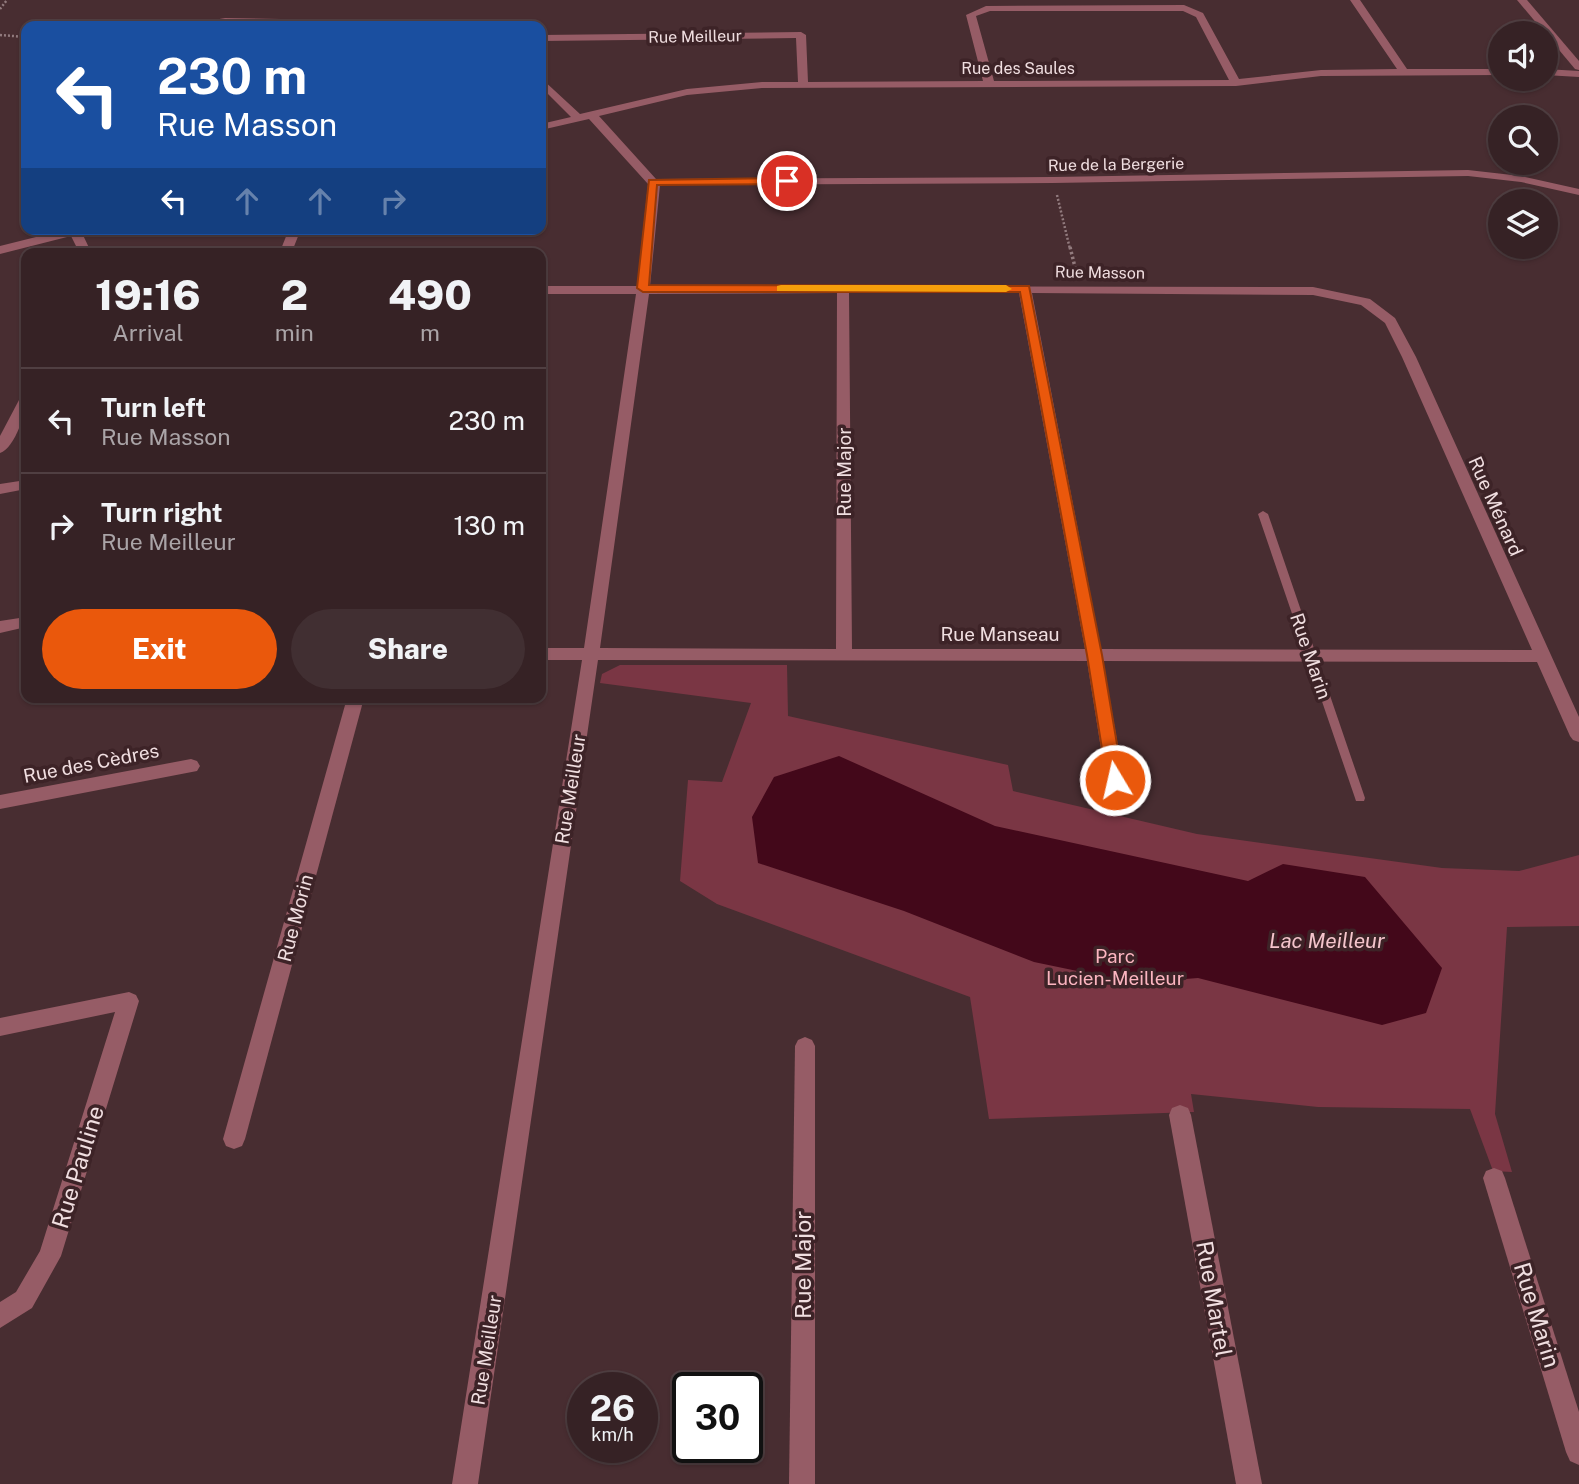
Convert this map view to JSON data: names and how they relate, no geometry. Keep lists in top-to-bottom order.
{
  "streets": {
    "street": [
      "Rue Meilleur",
      "Rue des Saules",
      "Rue de la Bergerie",
      "Rue Masson",
      "Rue Major",
      "Rue Ménard",
      "Rue Manseau",
      "Rue Marin",
      "Rue des Cèdres",
      "Rue Morin",
      "Rue Pauline",
      "Rue Martel"
    ]
  },
  "crossings": [
    ["Rue Meilleur", "Rue des Saules"],
    ["Rue Meilleur", "Rue de la Bergerie"],
    ["Rue Meilleur", "Rue Masson"],
    ["Rue Meilleur", "Rue Manseau"],
    ["Rue Masson", "Rue Major"],
    ["Rue Masson", "Rue Ménard"],
    ["Rue Major", "Rue Manseau"],
    ["Rue Ménard", "Rue Manseau"],
    ["Rue Manseau", "Rue Marin"]
  ],
  "water": ["Lac Meilleur"],
  "parks": ["Parc Lucien-Meilleur"],
  "page": {
    "turn": ["230 m", "Rue Masson"],
    "eta": [
      "19:16",
      "Arrival",
      "2",
      "min",
      "490",
      "m"
    ],
    "list": [
      {
        "name": "Turn left",
        "note": "Rue Masson",
        "value": "230 m"
      },
      {
        "name": "Turn right",
        "note": "Rue Meilleur",
        "value": "130 m"
      }
    ],
    "buttons": ["Exit", "Share"],
    "speed": "26 km/h",
    "limit": "30"
  }
}
